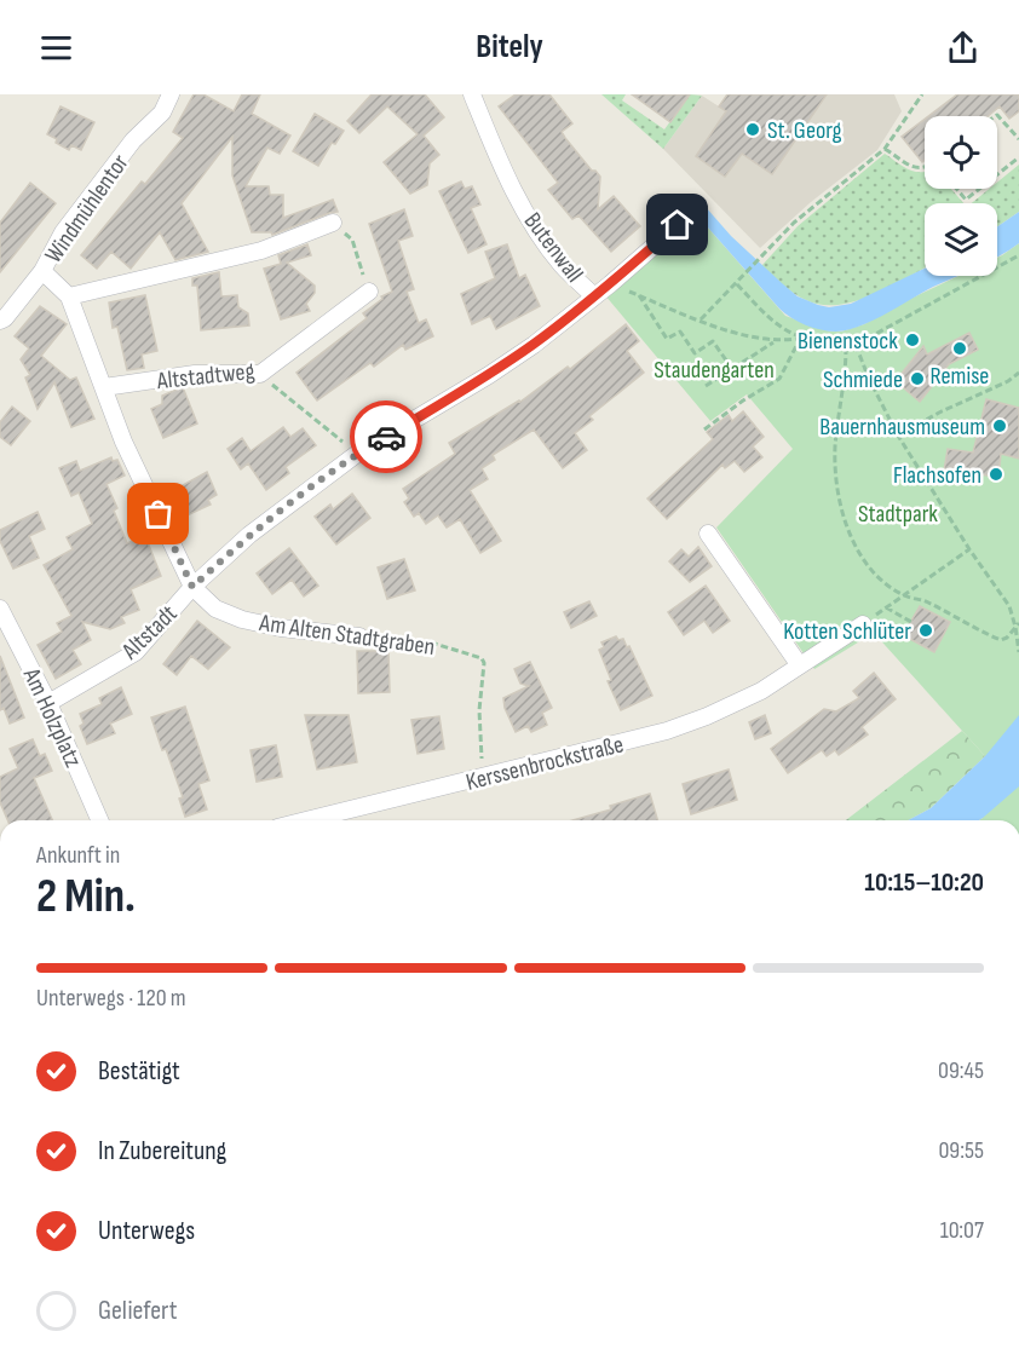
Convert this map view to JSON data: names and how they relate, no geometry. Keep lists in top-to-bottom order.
{
  "streets": {
    "street": [
      "Windmühlentor",
      "Butenwall",
      "Altstadtweg",
      "Altstadt",
      "Am Alten Stadtgraben",
      "Am Holzplatz",
      "Kerssenbrockstraße"
    ]
  },
  "crossings": [
    ["Windmühlentor", "Am Alten Stadtgraben"],
    ["Butenwall", "Altstadt"],
    ["Altstadtweg", "Am Alten Stadtgraben"],
    ["Altstadt", "Am Alten Stadtgraben"],
    ["Altstadt", "Am Holzplatz"],
    ["Am Alten Stadtgraben", "Kerssenbrockstraße"]
  ],
  "parks": ["Staudengarten", "Stadtpark"],
  "places": [
    "St. Georg",
    "Bienenstock",
    "Remise",
    "Schmiede",
    "Bauernhausmuseum",
    "Flachsofen",
    "Kotten Schlüter"
  ],
  "page": {
    "header": "Bitely",
    "heading": ["2 Min.", "Ankunft in", "10:15–10:20"],
    "bar": "Unterwegs · 120 m",
    "list": [
      ["Bestätigt", "09:45"],
      ["In Zubereitung", "09:55"],
      ["Unterwegs", "10:07"],
      "Geliefert"
    ]
  }
}
